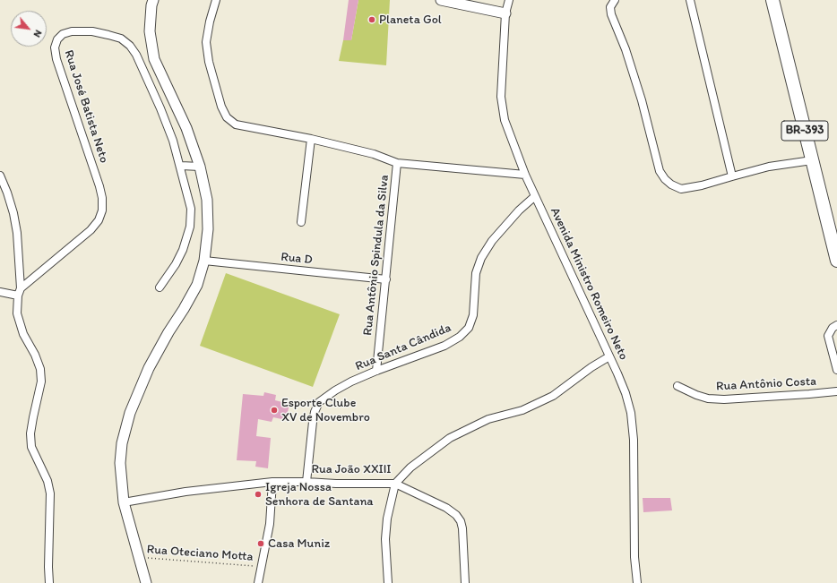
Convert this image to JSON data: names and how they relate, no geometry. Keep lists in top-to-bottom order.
{
  "streets": {
    "highway": ["BR-393"],
    "street": [
      "Rua José Batista Neto",
      "Rua Antônio Spindula da Silva",
      "Rua D",
      "Avenida Ministro Romeiro Neto",
      "Rua Santa Cândida",
      "Rua Antônio Costa",
      "Rua João XXIII"
    ],
    "path": ["Rua Oteciano Motta"]
  },
  "crossings": [
    ["Rua Antônio Spindula da Silva", "Rua D"],
    ["Rua Antônio Spindula da Silva", "Rua Santa Cândida"],
    ["Avenida Ministro Romeiro Neto", "Rua Santa Cândida"],
    ["Avenida Ministro Romeiro Neto", "Rua João XXIII"],
    ["Rua Santa Cândida", "Rua João XXIII"]
  ],
  "places": [
    "Planeta Gol",
    "Esporte Clube XV de Novembro",
    "Igreja Nossa Senhora de Santana",
    "Casa Muniz"
  ],
  "north": "bottom right"
}
